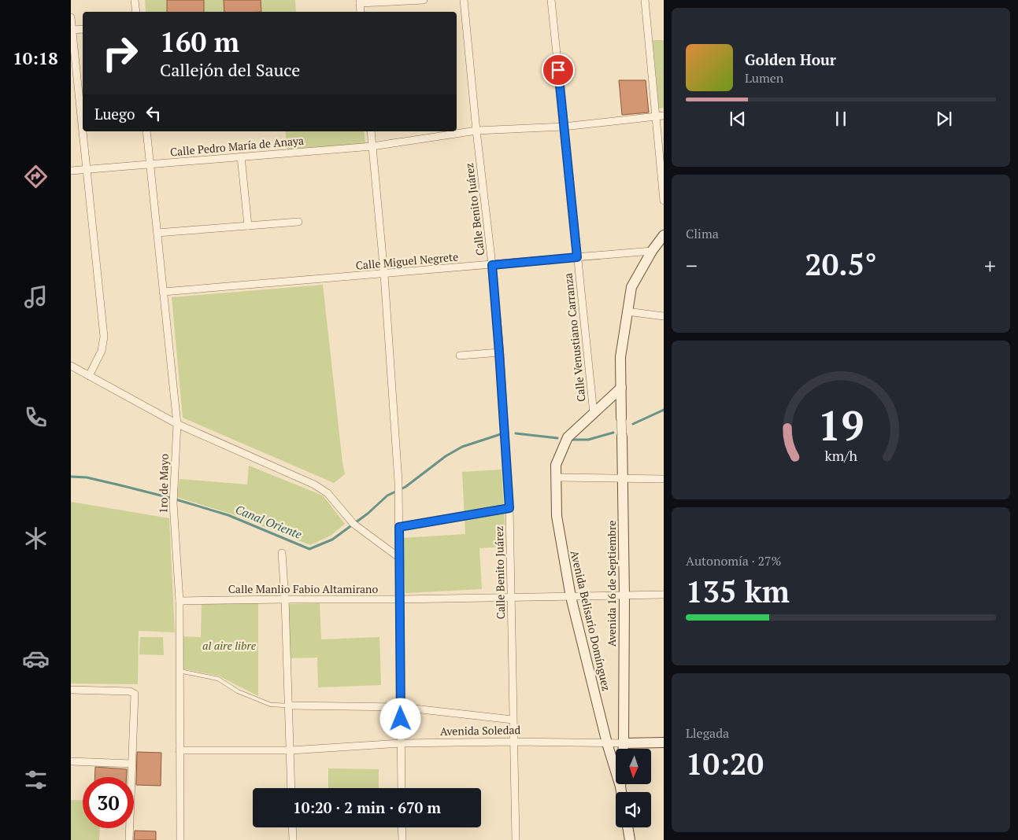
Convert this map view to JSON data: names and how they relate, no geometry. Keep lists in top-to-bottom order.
{
  "streets": {
    "main road": ["Avenida 16 de Septiembre", "Avenida Belisario Domínguez", "Avenida Soledad"],
    "street": [
      "Calle Pedro María de Anaya",
      "Calle Benito Juárez",
      "Calle Miguel Negrete",
      "Calle Venustiano Carranza",
      "1ro de Mayo",
      "Calle Manlio Fabio Altamirano"
    ]
  },
  "crossings": [
    ["Calle Pedro María de Anaya", "Calle Benito Juárez"],
    ["Calle Pedro María de Anaya", "Calle Venustiano Carranza"],
    ["Calle Pedro María de Anaya", "1ro de Mayo"],
    ["Calle Benito Juárez", "Calle Miguel Negrete"],
    ["Calle Benito Juárez", "Calle Manlio Fabio Altamirano"],
    ["Calle Benito Juárez", "Avenida Soledad"],
    ["Calle Miguel Negrete", "Calle Venustiano Carranza"],
    ["Calle Miguel Negrete", "1ro de Mayo"],
    ["Calle Venustiano Carranza", "Avenida Belisario Domínguez"],
    ["1ro de Mayo", "Calle Manlio Fabio Altamirano"],
    ["1ro de Mayo", "Avenida Soledad"],
    ["Avenida 16 de Septiembre", "Calle Manlio Fabio Altamirano"],
    ["Avenida 16 de Septiembre", "Avenida Belisario Domínguez"],
    ["Avenida 16 de Septiembre", "Avenida Soledad"],
    ["Calle Manlio Fabio Altamirano", "Avenida Belisario Domínguez"],
    ["Avenida Belisario Domínguez", "Avenida Soledad"]
  ],
  "water": ["Canal Oriente"],
  "parks": ["al aire libre"],
  "north": "bottom",
  "page": {
    "tabs": "10:18",
    "turn": ["160 m", "Callejón del Sauce"],
    "song": ["Golden Hour", "Lumen"],
    "then": "Luego",
    "tile": [
      "Clima",
      ["Autonomía · 27%", "135 km"],
      ["Llegada", "10:20"]
    ],
    "heat": ["−", "20.5°", "+"],
    "limit": "30",
    "trip": "10:20 · 2 min · 670 m",
    "gauge": ["19", "km/h"]
  }
}
